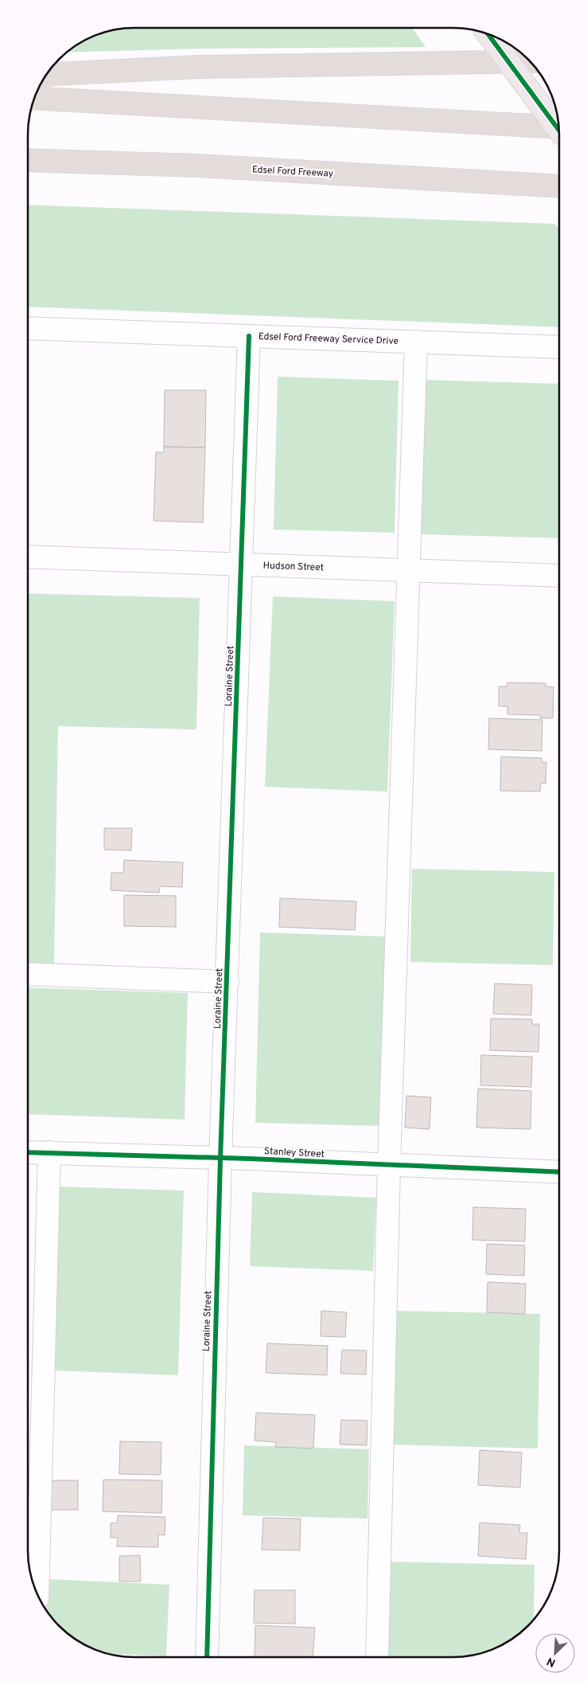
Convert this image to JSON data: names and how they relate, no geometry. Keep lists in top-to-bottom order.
{
  "streets": {
    "highway": ["Edsel Ford Freeway"],
    "street": [
      "Edsel Ford Freeway Service Drive",
      "Hudson Street",
      "Loraine Street",
      "Stanley Street"
    ]
  },
  "crossings": [
    ["Edsel Ford Freeway Service Drive", "Loraine Street"],
    ["Hudson Street", "Loraine Street"],
    ["Loraine Street", "Stanley Street"]
  ],
  "north": "bottom left"
}
